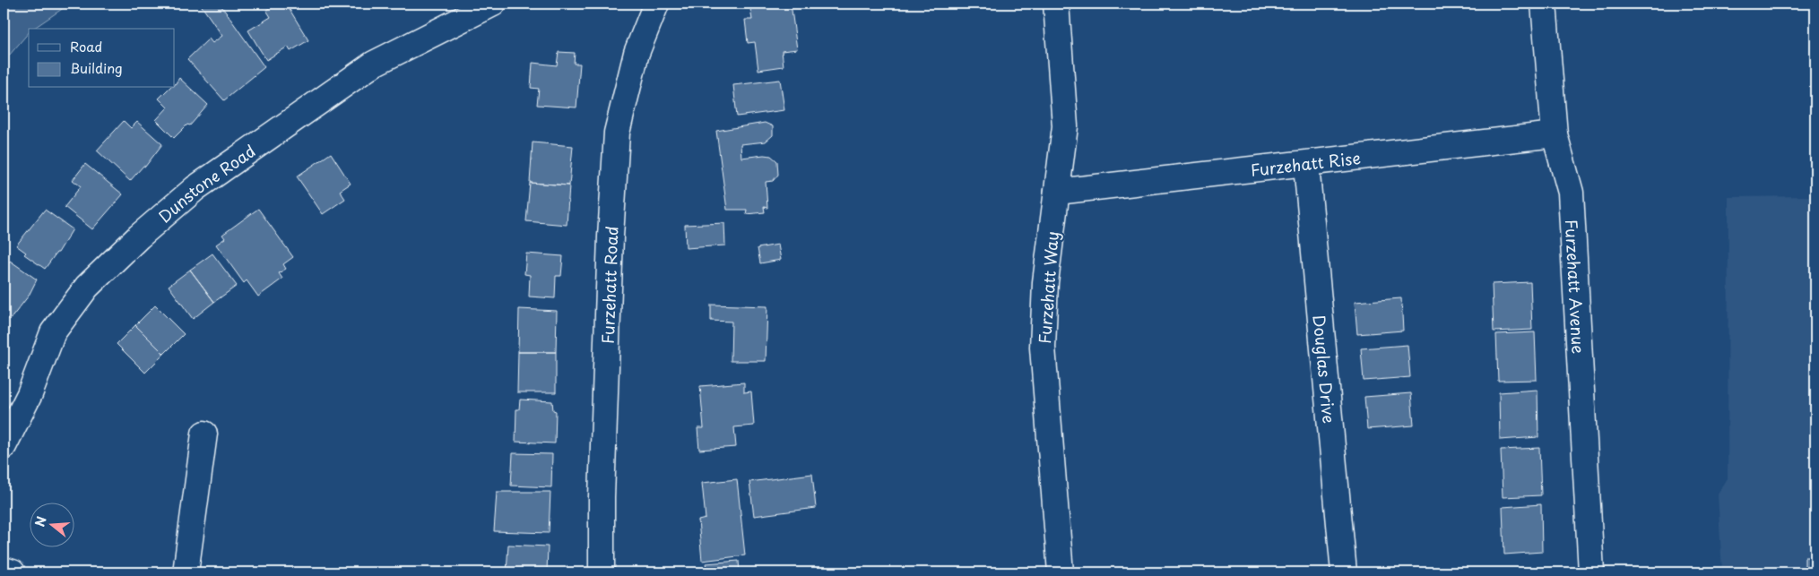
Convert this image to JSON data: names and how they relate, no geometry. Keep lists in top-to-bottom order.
{
  "streets": {
    "street": [
      "Furzehatt Rise",
      "Dunstone Road",
      "Furzehatt Road",
      "Furzehatt Avenue",
      "Furzehatt Way",
      "Douglas Drive"
    ]
  },
  "crossings": [
    ["Furzehatt Rise", "Furzehatt Avenue"],
    ["Furzehatt Rise", "Furzehatt Way"],
    ["Furzehatt Rise", "Douglas Drive"]
  ],
  "legend": ["Road", "Building"],
  "north": "left"
}
